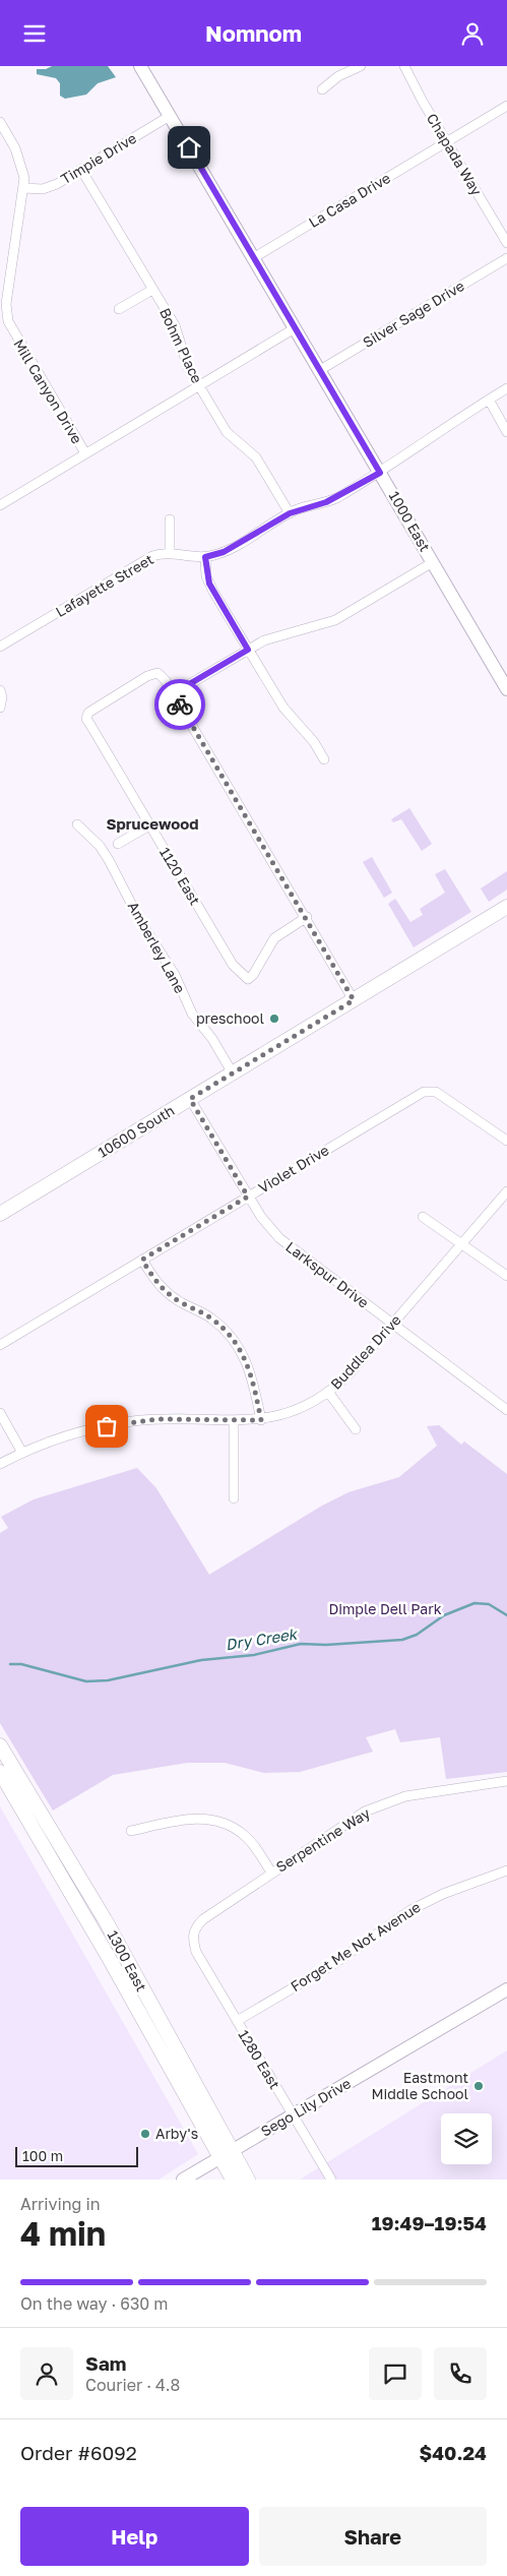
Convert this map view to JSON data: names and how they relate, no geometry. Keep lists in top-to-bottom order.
{
  "streets": {
    "main road": ["10600 South", "1300 East"],
    "street": [
      "Chapada Way",
      "Timpie Drive",
      "La Casa Drive",
      "Silver Sage Drive",
      "Bohm Place",
      "Mill Canyon Drive",
      "1000 East",
      "Lafayette Street",
      "1120 East",
      "Amberley Lane",
      "Violet Drive",
      "Larkspur Drive",
      "Buddlea Drive",
      "Serpentine Way",
      "Forget Me Not Avenue",
      "1280 East",
      "Sego Lily Drive"
    ]
  },
  "crossings": [
    ["Chapada Way", "La Casa Drive"],
    ["Timpie Drive", "Bohm Place"],
    ["Timpie Drive", "Mill Canyon Drive"],
    ["Timpie Drive", "1000 East"],
    ["La Casa Drive", "1000 East"],
    ["Silver Sage Drive", "1000 East"],
    ["Bohm Place", "Lafayette Street"],
    ["1000 East", "Lafayette Street"],
    ["Amberley Lane", "10600 South"],
    ["10600 South", "Larkspur Drive"],
    ["Violet Drive", "Larkspur Drive"],
    ["Larkspur Drive", "Buddlea Drive"],
    ["Serpentine Way", "1280 East"],
    ["Forget Me Not Avenue", "1280 East"],
    ["1300 East", "Sego Lily Drive"],
    ["1280 East", "Sego Lily Drive"]
  ],
  "districts": ["Sprucewood"],
  "water": ["Dry Creek"],
  "parks": ["Dimple Dell Park"],
  "places": ["preschool", "Eastmont Middle School", "Arby's"],
  "scale_bar": "100 m",
  "page": {
    "header": "Nomnom",
    "scale": "100 m",
    "heading": ["4 min", "Arriving in", "19:49–19:54"],
    "panel": [
      "Sam",
      "Courier · 4.8",
      "Order #6092",
      "$40.24"
    ],
    "bar": "On the way · 630 m",
    "buttons": ["Help", "Share"]
  }
}
